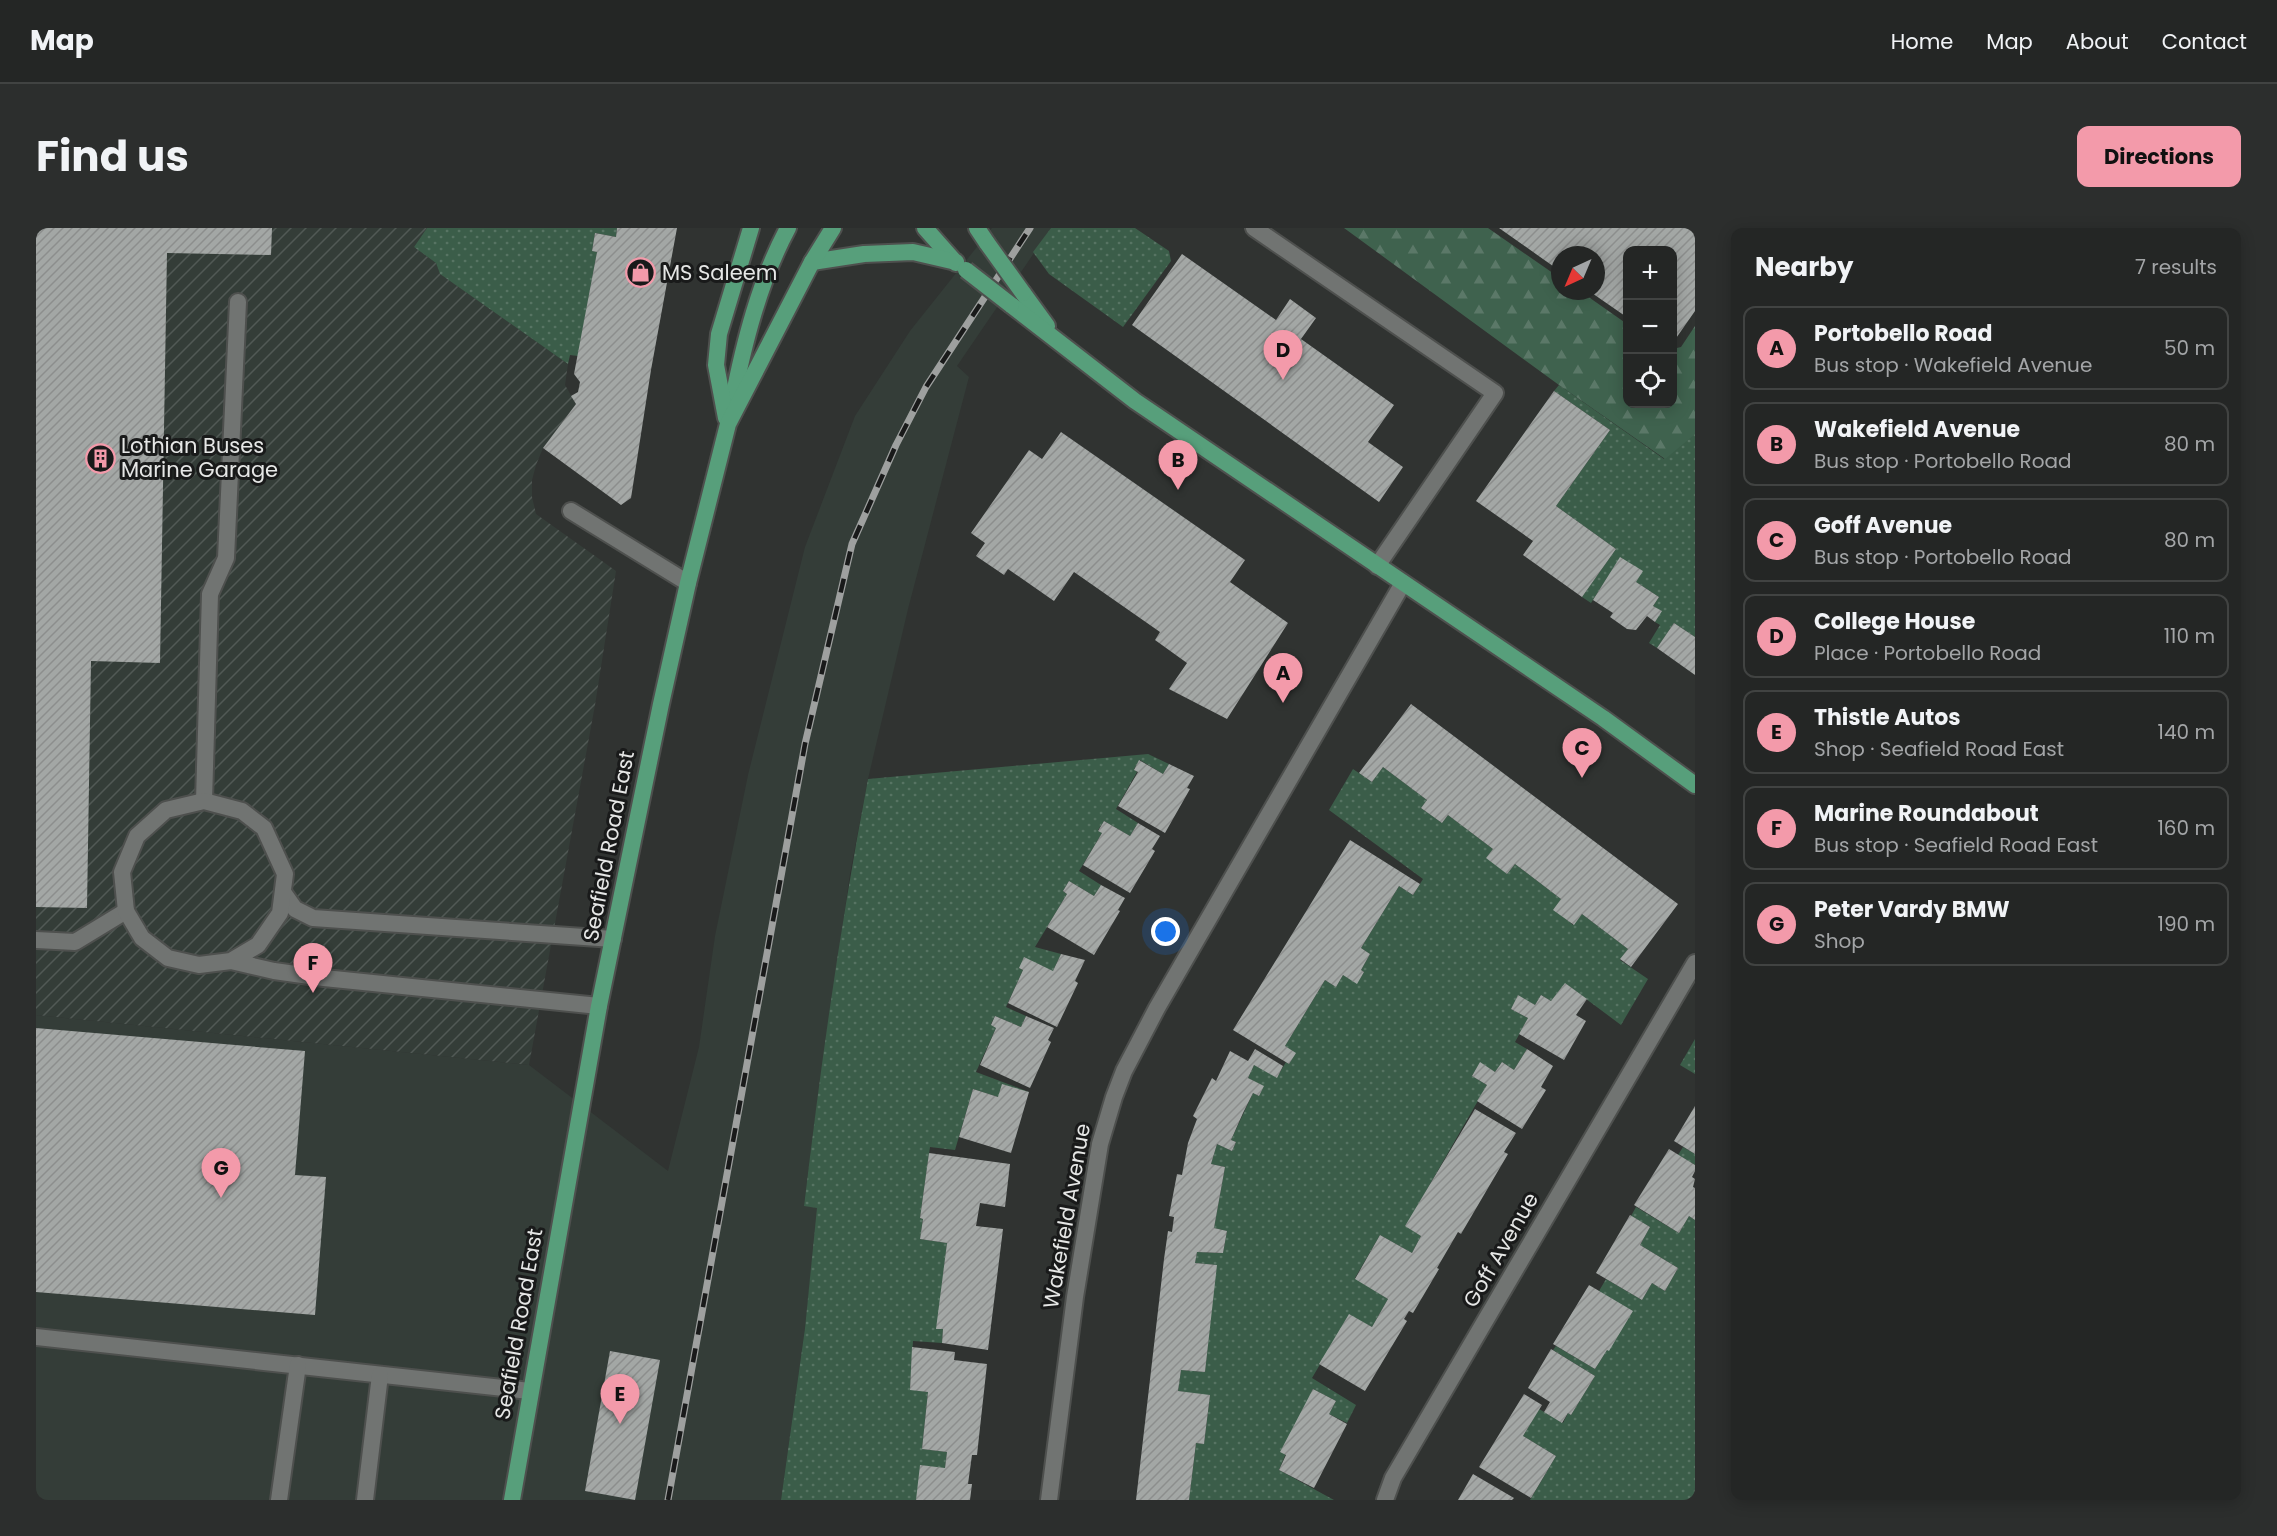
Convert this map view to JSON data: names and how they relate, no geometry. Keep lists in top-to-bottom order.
{
  "streets": {
    "main road": ["Seafield Road East"],
    "street": ["Wakefield Avenue", "Goff Avenue"]
  },
  "places": {
    "shop": ["MS Saleem"],
    "building": ["Lothian Buses Marine Garage"]
  },
  "north": "bottom left",
  "page": {
    "header": "Map",
    "nav": [
      "Home",
      "Map",
      "About",
      "Contact"
    ],
    "title": "Find us",
    "buttons": "Directions",
    "heading": ["Nearby", "7 results"],
    "map_buttons": ["+", "−"],
    "list": [
      {
        "mark": "A",
        "name": "Portobello Road",
        "note": "Bus stop · Wakefield Avenue",
        "value": "50 m"
      },
      {
        "mark": "B",
        "name": "Wakefield Avenue",
        "note": "Bus stop · Portobello Road",
        "value": "80 m"
      },
      {
        "mark": "C",
        "name": "Goff Avenue",
        "note": "Bus stop · Portobello Road",
        "value": "80 m"
      },
      {
        "mark": "D",
        "name": "College House",
        "note": "Place · Portobello Road",
        "value": "110 m"
      },
      {
        "mark": "E",
        "name": "Thistle Autos",
        "note": "Shop · Seafield Road East",
        "value": "140 m"
      },
      {
        "mark": "F",
        "name": "Marine Roundabout",
        "note": "Bus stop · Seafield Road East",
        "value": "160 m"
      },
      {
        "mark": "G",
        "name": "Peter Vardy BMW",
        "note": "Shop",
        "value": "190 m"
      }
    ],
    "pins": [
      "D",
      "B",
      "A",
      "C",
      "F",
      "G",
      "E"
    ]
  }
}
